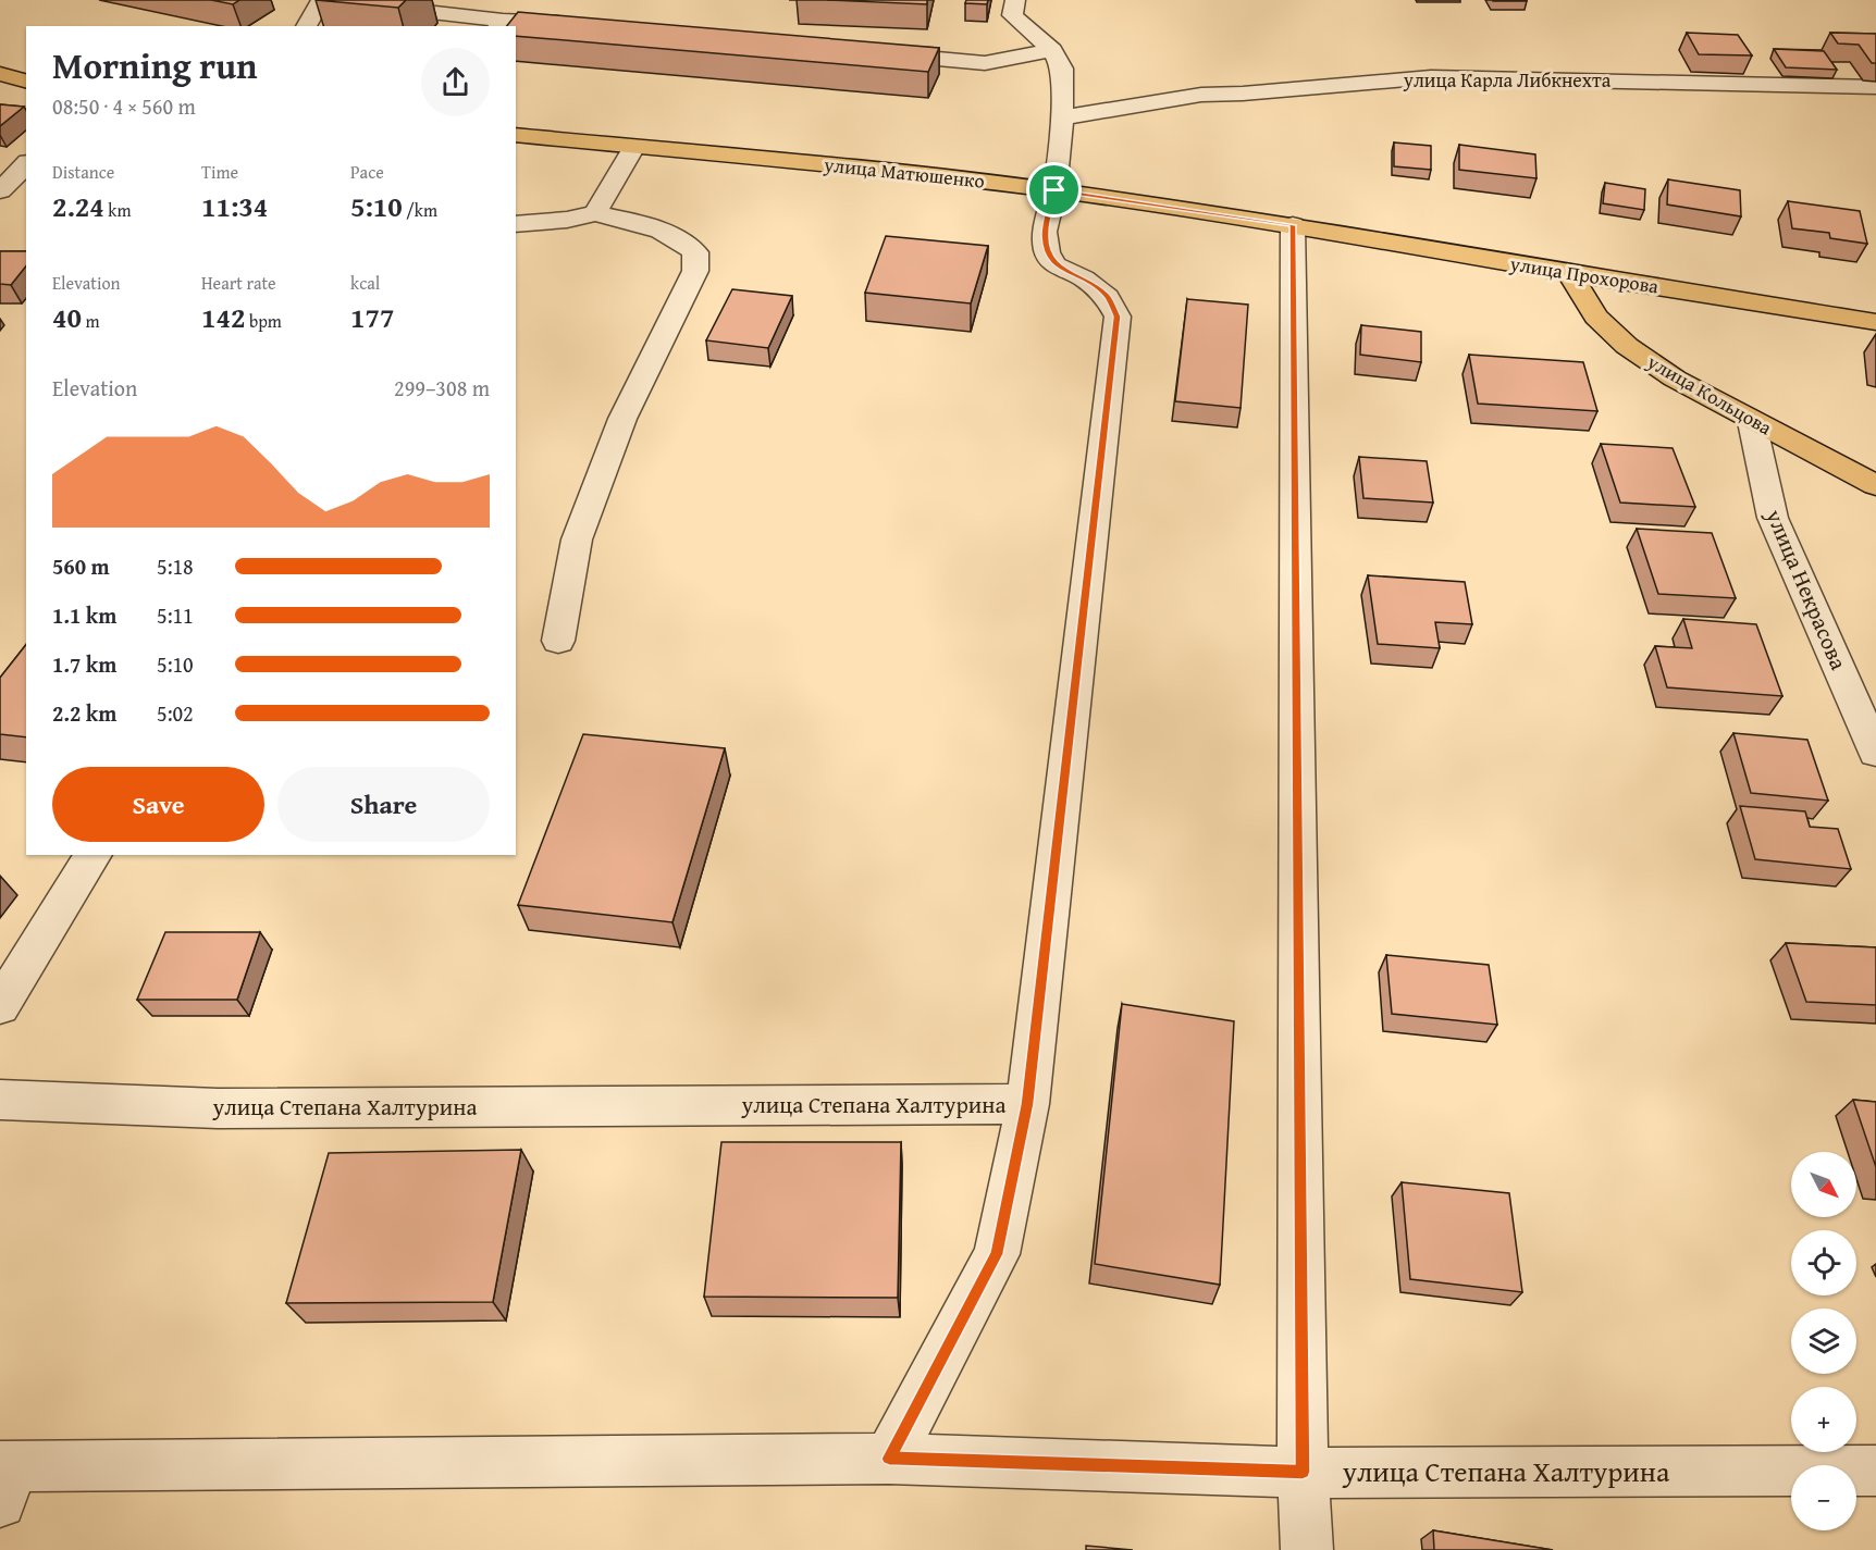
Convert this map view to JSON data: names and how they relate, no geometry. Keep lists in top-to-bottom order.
{
  "streets": {
    "main road": ["улица Матюшенко", "улица Прохорова", "улица Кольцова"],
    "street": ["улица Карла Либкнехта", "улица Некрасова", "улица Степана Халтурина"]
  },
  "crossings": [
    ["улица Карла Либкнехта", "улица Степана Халтурина"],
    ["улица Матюшенко", "улица Прохорова"],
    ["улица Матюшенко", "улица Степана Халтурина"],
    ["улица Прохорова", "улица Кольцова"],
    ["улица Кольцова", "улица Некрасова"]
  ],
  "north": "bottom right",
  "page": {
    "heading": ["Morning run", "08:50 · 4 × 560 m"],
    "stats": [
      ["Distance", "2.24 km"],
      ["Time", "11:34"],
      ["Pace", "5:10 /km"],
      ["Elevation", "40 m"],
      ["Heart rate", "142 bpm"],
      ["kcal", "177"]
    ],
    "chart": ["Elevation", "299–308 m"],
    "list": [
      {
        "name": "560 m",
        "note": "5:18"
      },
      {
        "name": "1.1 km",
        "note": "5:11"
      },
      {
        "name": "1.7 km",
        "note": "5:10"
      },
      {
        "name": "2.2 km",
        "note": "5:02"
      }
    ],
    "buttons": ["Save", "Share"],
    "map_buttons": ["+", "−"]
  }
}
